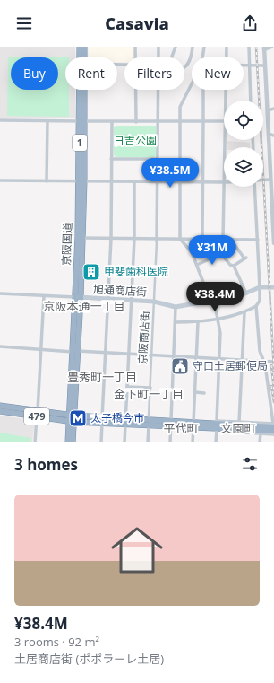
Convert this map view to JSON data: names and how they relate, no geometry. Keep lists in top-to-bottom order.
{
  "streets": {
    "highway": ["1", "京阪国道", "479"],
    "main road": ["旭通商店街"],
    "street": ["京阪商店街"]
  },
  "crossings": [
    ["京阪国道", "旭通商店街"],
    ["京阪国道", "479"],
    ["旭通商店街", "京阪商店街"],
    ["京阪商店街", "479"]
  ],
  "districts": [
    "京阪本通一丁目",
    "豊秀町一丁目",
    "金下町一丁目",
    "平代町",
    "文園町"
  ],
  "parks": ["日吉公園"],
  "places": {
    "building": ["甲斐歯科医院"],
    "public building": ["守口土居郵便局"],
    "metro station": ["太子橋今市"]
  },
  "page": {
    "header": "Casavia",
    "chip": [
      "Buy",
      "Rent",
      "Filters",
      "New"
    ],
    "price": ["¥38.5M", "¥31M", "¥38.4M"],
    "heading": "3 homes",
    "list": [
      {
        "name": "¥38.4M",
        "note": "3 rooms · 92 m² · 土居商店街 (ポポラーレ土居)"
      }
    ]
  }
}
